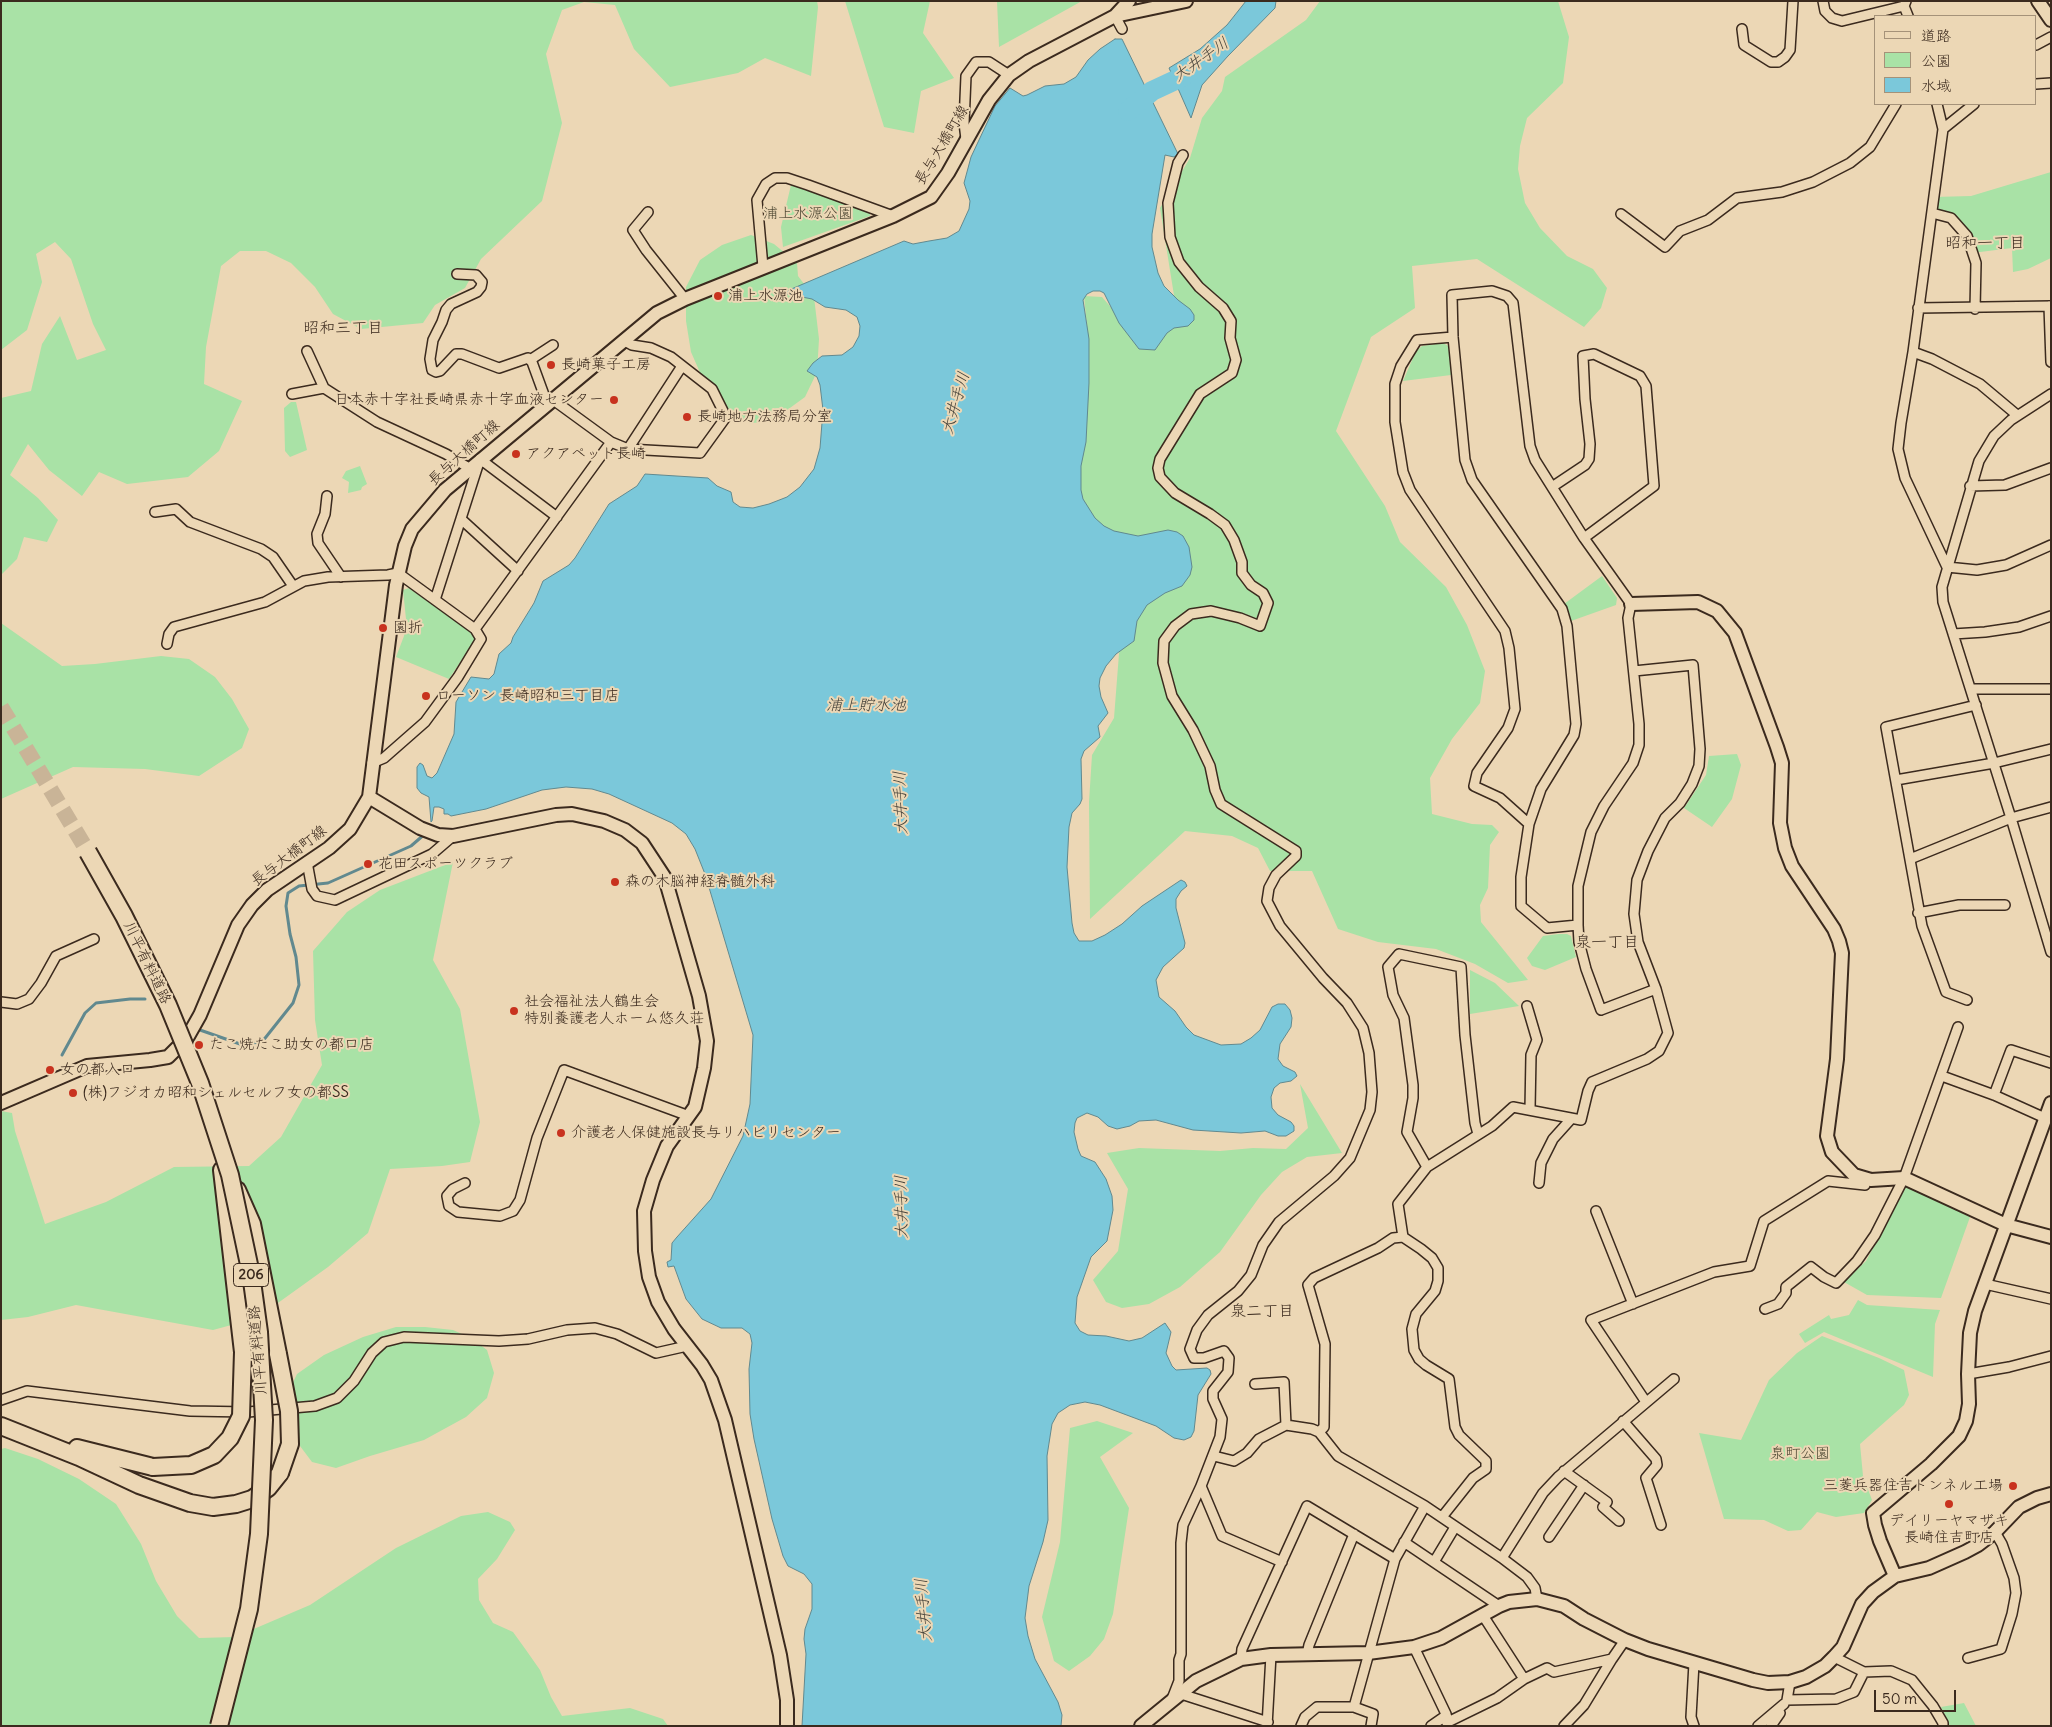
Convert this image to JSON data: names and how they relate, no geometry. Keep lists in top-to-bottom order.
{
  "streets": {
    "highway": ["川平有料道路", "206"],
    "street": ["長与大橋町線"]
  },
  "districts": [
    "昭和一丁目",
    "昭和三丁目",
    "泉一丁目",
    "泉二丁目"
  ],
  "water": ["大井手川", "浦上貯水池"],
  "parks": ["浦上水源公園", "泉町公園"],
  "places": [
    "浦上水源池",
    "長崎菓子工房",
    "日本赤十字社長崎県赤十字血液センター",
    "長崎地方法務局分室",
    "アクアペット長崎",
    "園折",
    "ローソン 長崎昭和三丁目店",
    "花田スポーツクラブ",
    "森の木脳神経脊髄外科",
    "社会福祉法人鶴生会 特別養護老人ホーム悠久荘",
    "たこ焼たこ助女の都口店",
    "女の都入口",
    "(株)フジオカ昭和シェルセルフ女の都SS",
    "介護老人保健施設長与リハビリセンター",
    "三菱兵器住吉トンネル工場",
    "デイリーヤマザキ 長崎住吉町店"
  ],
  "legend": ["道路", "公園", "水域"],
  "scale_bar": "50 m"
}
